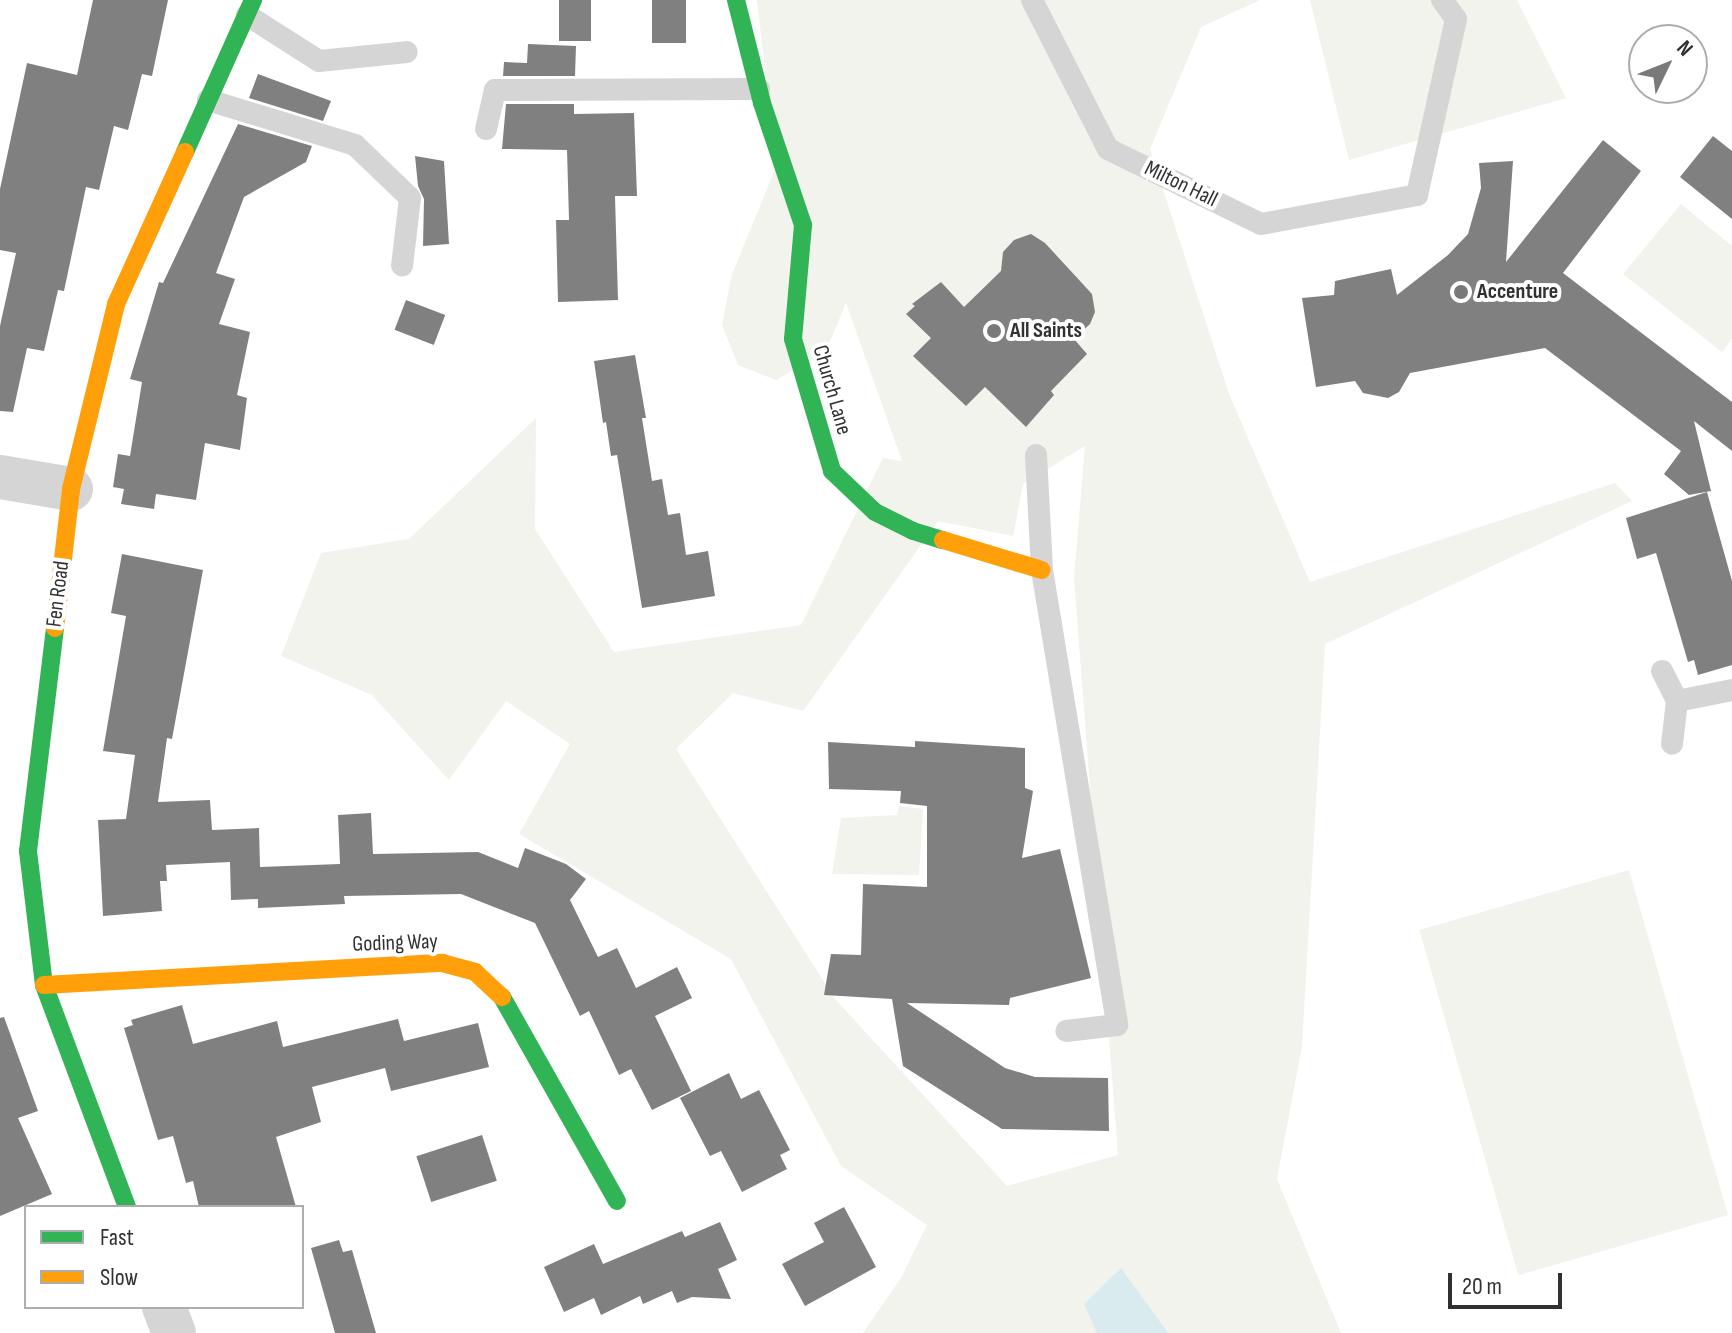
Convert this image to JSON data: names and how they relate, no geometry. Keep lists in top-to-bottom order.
{
  "streets": {
    "street": ["Church Lane", "Fen Road", "Goding Way"],
    "lane": ["Milton Hall"]
  },
  "crossings": [
    ["Fen Road", "Goding Way"]
  ],
  "places": ["Accenture", "All Saints"],
  "legend": ["Fast", "Slow"],
  "scale_bar": "20 m",
  "north": "top right"
}
